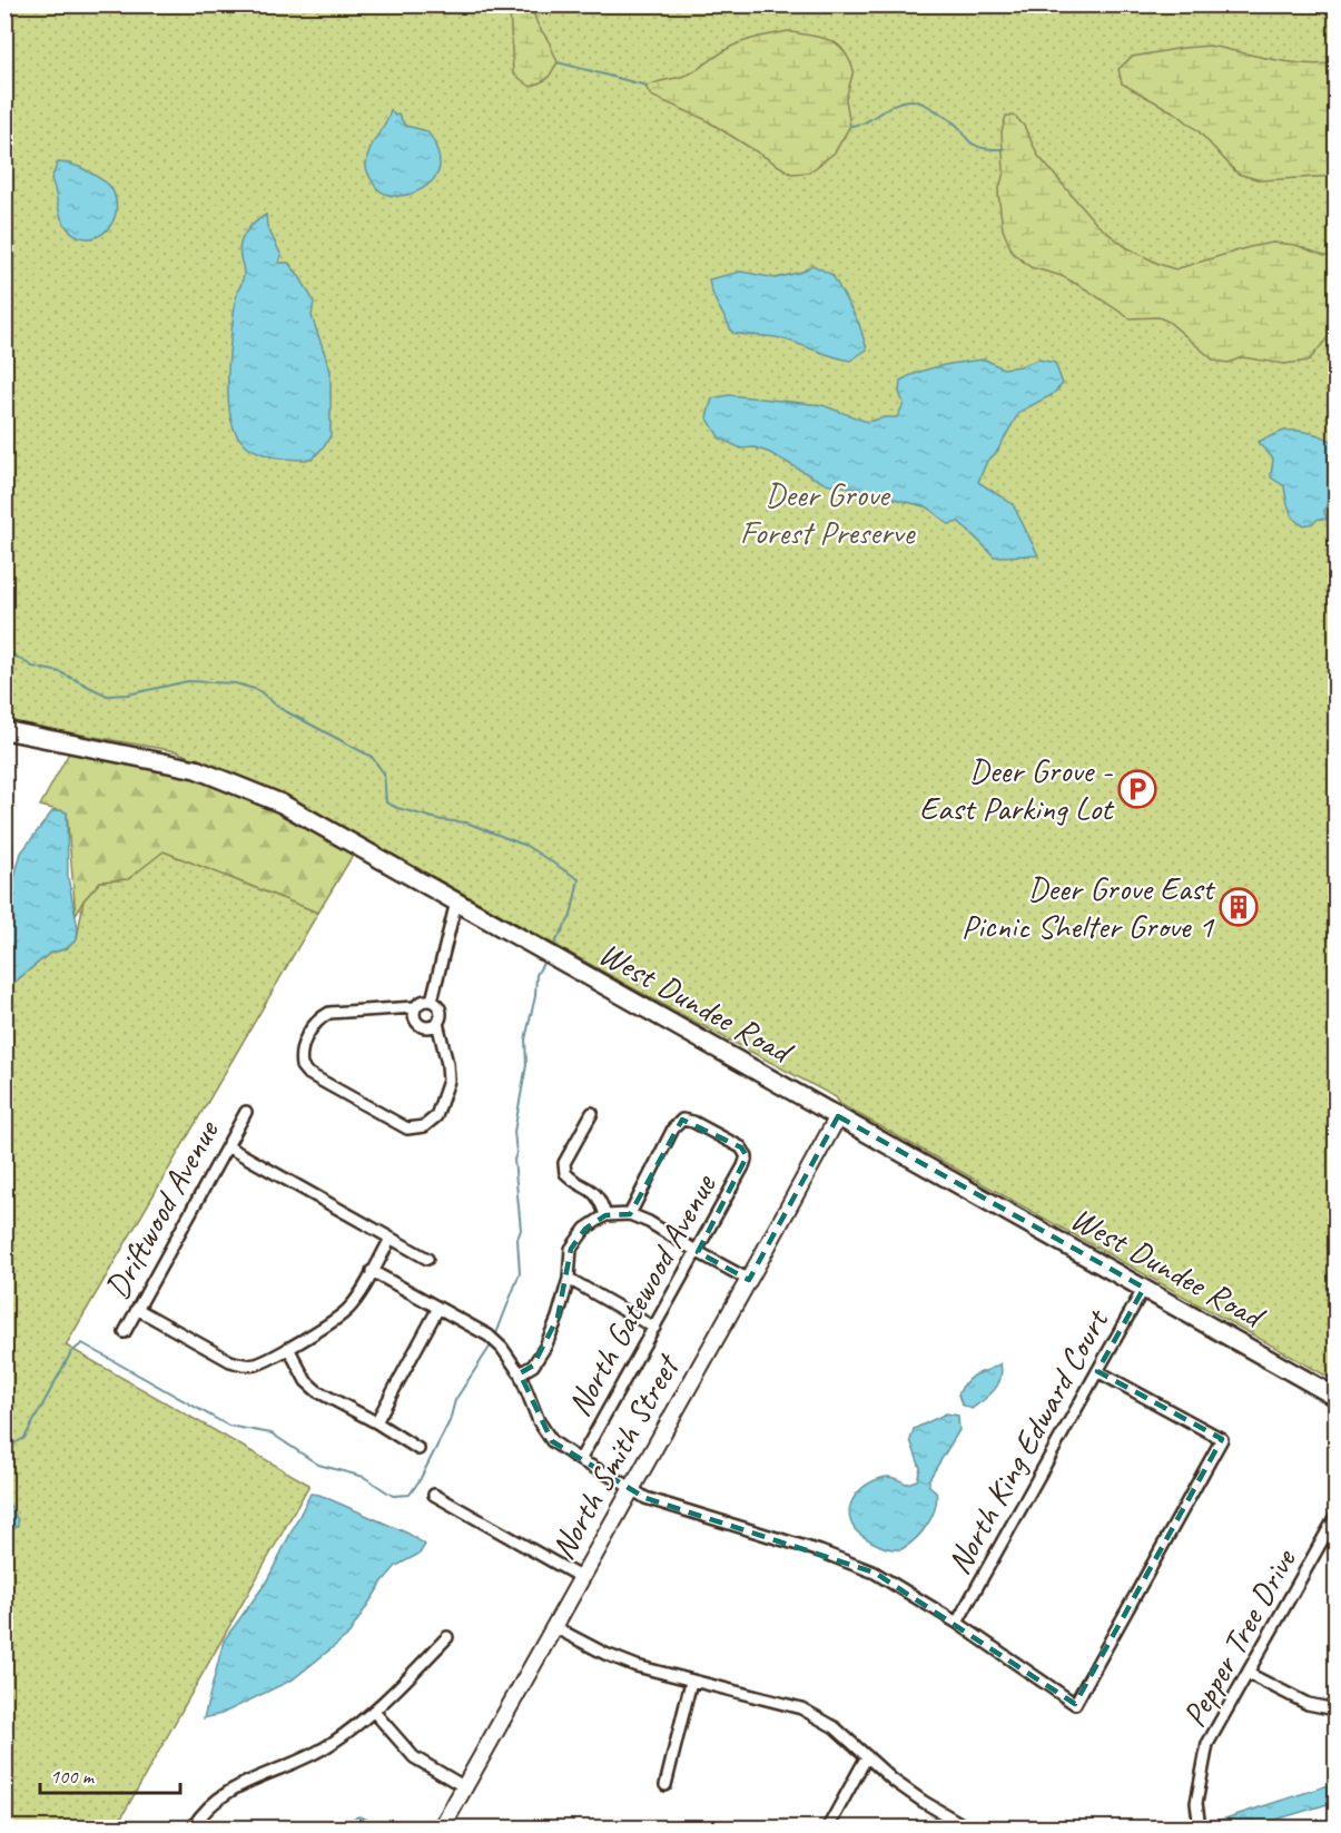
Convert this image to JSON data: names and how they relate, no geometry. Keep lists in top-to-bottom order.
{
  "streets": {
    "main road": ["West Dundee Road"],
    "street": [
      "Driftwood Avenue",
      "North Gatewood Avenue",
      "North King Edward Court",
      "North Smith Street",
      "Pepper Tree Drive"
    ]
  },
  "crossings": [
    ["West Dundee Road", "North King Edward Court"],
    ["West Dundee Road", "North Smith Street"]
  ],
  "parks": ["Deer Grove Forest Preserve"],
  "places": {
    "parking": ["Deer Grove - East Parking Lot"],
    "building": ["Deer Grove East Picnic Shelter Grove 1"]
  },
  "scale_bar": "100 m"
}
